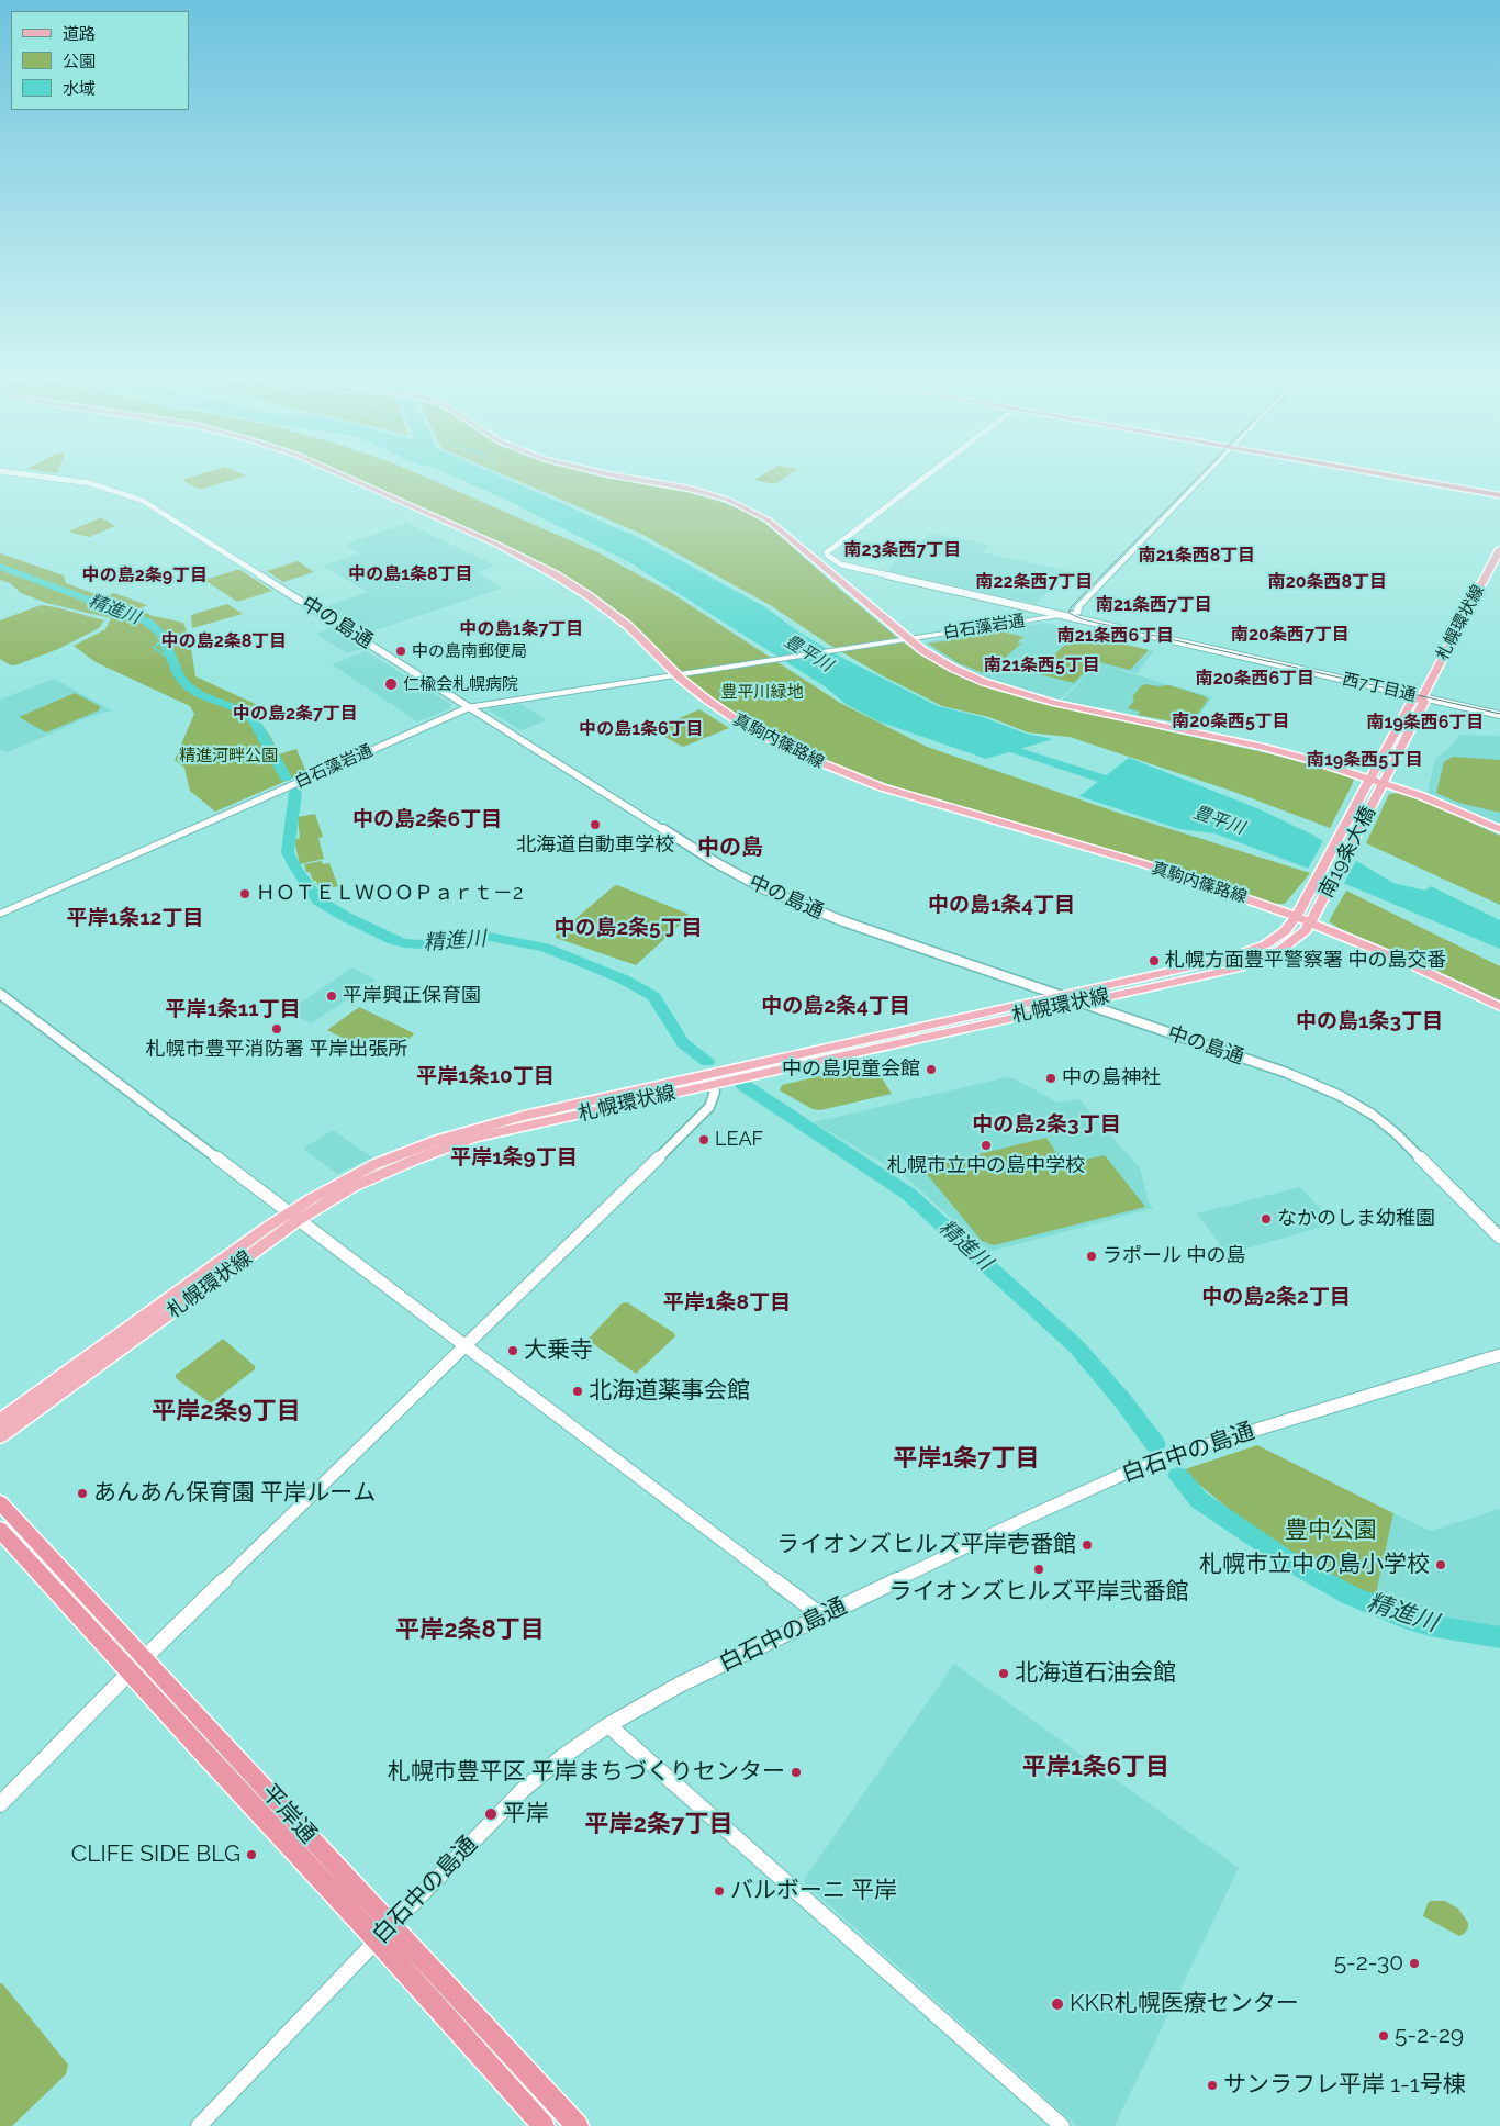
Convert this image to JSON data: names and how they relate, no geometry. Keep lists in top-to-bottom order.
{
  "streets": {
    "highway": ["平岸通"],
    "main road": [
      "札幌環状線",
      "白石藻岩通",
      "真駒内篠路線",
      "南19条大橋"
    ],
    "street": ["中の島通", "西7丁目通", "白石中の島通"]
  },
  "crossings": [
    ["中の島通", "札幌環状線"],
    ["中の島通", "白石藻岩通"],
    ["札幌環状線", "西7丁目通"],
    ["札幌環状線", "真駒内篠路線"],
    ["札幌環状線", "南19条大橋"],
    ["白石藻岩通", "西7丁目通"],
    ["白石藻岩通", "真駒内篠路線"],
    ["真駒内篠路線", "南19条大橋"],
    ["白石中の島通", "平岸通"]
  ],
  "districts": [
    "南23条西7丁目",
    "南21条西8丁目",
    "中の島1条8丁目",
    "中の島2条9丁目",
    "南22条西7丁目",
    "南20条西8丁目",
    "南21条西7丁目",
    "中の島1条7丁目",
    "南20条西7丁目",
    "南21条西6丁目",
    "中の島2条8丁目",
    "南21条西5丁目",
    "南20条西6丁目",
    "中の島2条7丁目",
    "南20条西5丁目",
    "南19条西6丁目",
    "中の島1条6丁目",
    "南19条西5丁目",
    "中の島2条6丁目",
    "中の島",
    "中の島1条4丁目",
    "平岸1条12丁目",
    "中の島2条5丁目",
    "中の島2条4丁目",
    "平岸1条11丁目",
    "中の島1条3丁目",
    "平岸1条10丁目",
    "中の島2条3丁目",
    "平岸1条9丁目",
    "中の島2条2丁目",
    "平岸1条8丁目",
    "平岸2条9丁目",
    "平岸1条7丁目",
    "平岸2条8丁目",
    "平岸1条6丁目",
    "平岸2条7丁目"
  ],
  "water": ["精進川", "豊平川"],
  "parks": ["豊平川緑地", "精進河畔公園", "豊中公園"],
  "places": [
    "中の島南郵便局",
    "仁楡会札幌病院",
    "北海道自動車学校",
    "ＨＯＴＥＬＷＯＯＰａｒｔ－2",
    "札幌方面豊平警察署 中の島交番",
    "平岸興正保育園",
    "札幌市豊平消防署 平岸出張所",
    "中の島児童会館",
    "中の島神社",
    "LEAF",
    "札幌市立中の島中学校",
    "なかのしま幼稚園",
    "ラポール 中の島",
    "大乗寺",
    "北海道薬事会館",
    "あんあん保育園 平岸ルーム",
    "ライオンズヒルズ平岸壱番館",
    "札幌市立中の島小学校",
    "ライオンズヒルズ平岸弐番館",
    "北海道石油会館",
    "札幌市豊平区 平岸まちづくりセンター",
    "平岸",
    "CLIFE SIDE BLG",
    "バルボーニ 平岸",
    "5-2-30",
    "KKR札幌医療センター",
    "5-2-29",
    "サンラフレ平岸 1-1号棟"
  ],
  "legend": ["道路", "公園", "水域"]
}
